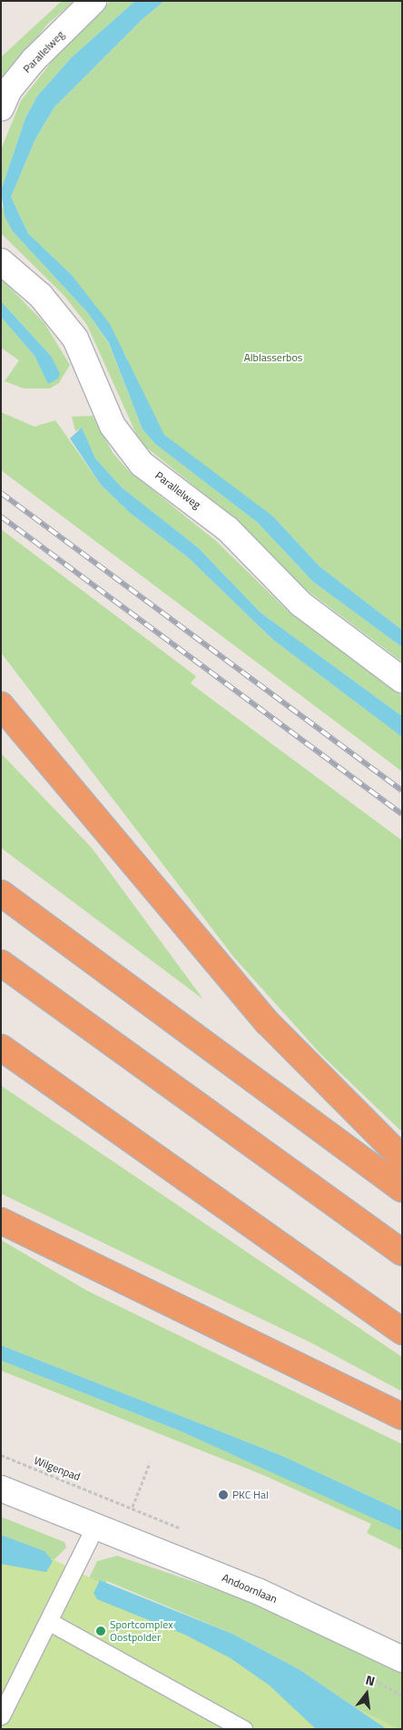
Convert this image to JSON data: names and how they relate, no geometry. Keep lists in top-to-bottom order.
{
  "streets": {
    "street": ["Parallelweg", "Andoornlaan"],
    "path": ["Wilgenpad"]
  },
  "parks": ["Alblasserbos"],
  "places": ["PKC Hal", "Sportcomplex Oostpolder"],
  "north": "top"
}
